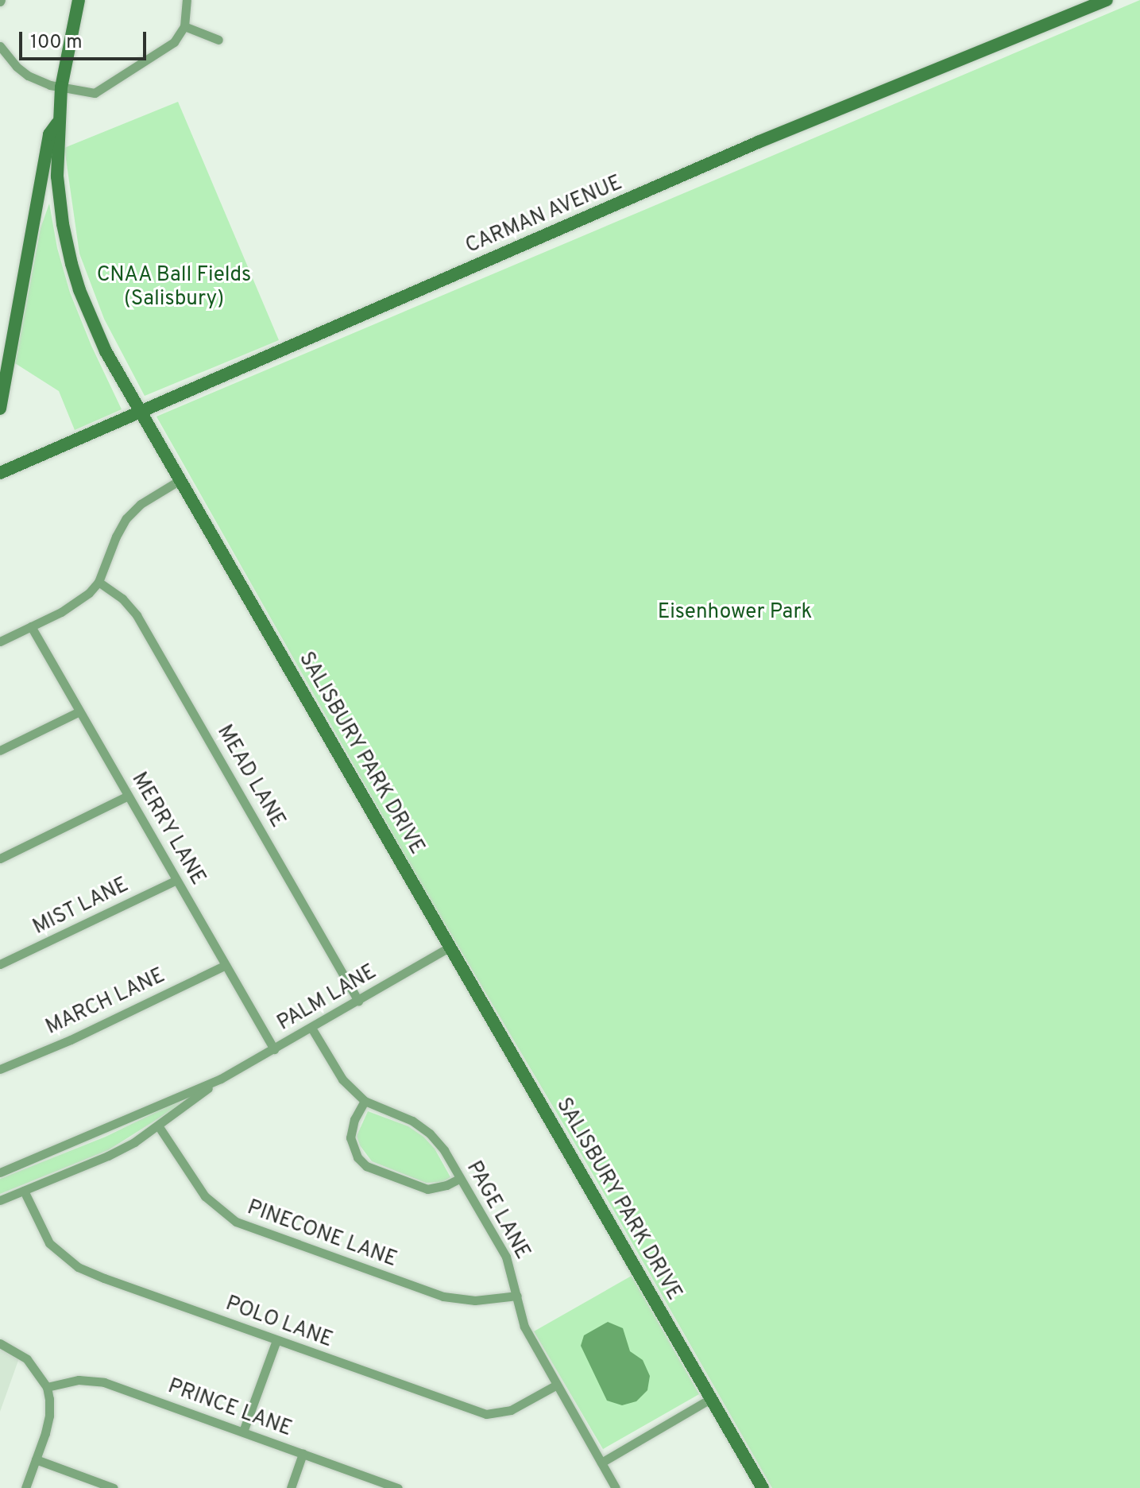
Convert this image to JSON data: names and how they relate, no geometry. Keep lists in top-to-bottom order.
{
  "streets": {
    "main road": ["CARMAN AVENUE", "SALISBURY PARK DRIVE"],
    "street": [
      "MEAD LANE",
      "MERRY LANE",
      "MIST LANE",
      "PALM LANE",
      "MARCH LANE",
      "PAGE LANE",
      "PINECONE LANE",
      "POLO LANE",
      "PRINCE LANE"
    ]
  },
  "crossings": [
    ["CARMAN AVENUE", "SALISBURY PARK DRIVE"],
    ["SALISBURY PARK DRIVE", "PALM LANE"],
    ["MEAD LANE", "PALM LANE"],
    ["MERRY LANE", "MIST LANE"],
    ["MERRY LANE", "PALM LANE"],
    ["MERRY LANE", "MARCH LANE"],
    ["PALM LANE", "PAGE LANE"],
    ["PALM LANE", "PINECONE LANE"],
    ["PALM LANE", "POLO LANE"],
    ["PAGE LANE", "PINECONE LANE"],
    ["PAGE LANE", "POLO LANE"]
  ],
  "parks": ["CNAA Ball Fields (Salisbury)", "Eisenhower Park"],
  "scale_bar": "100 m"
}
